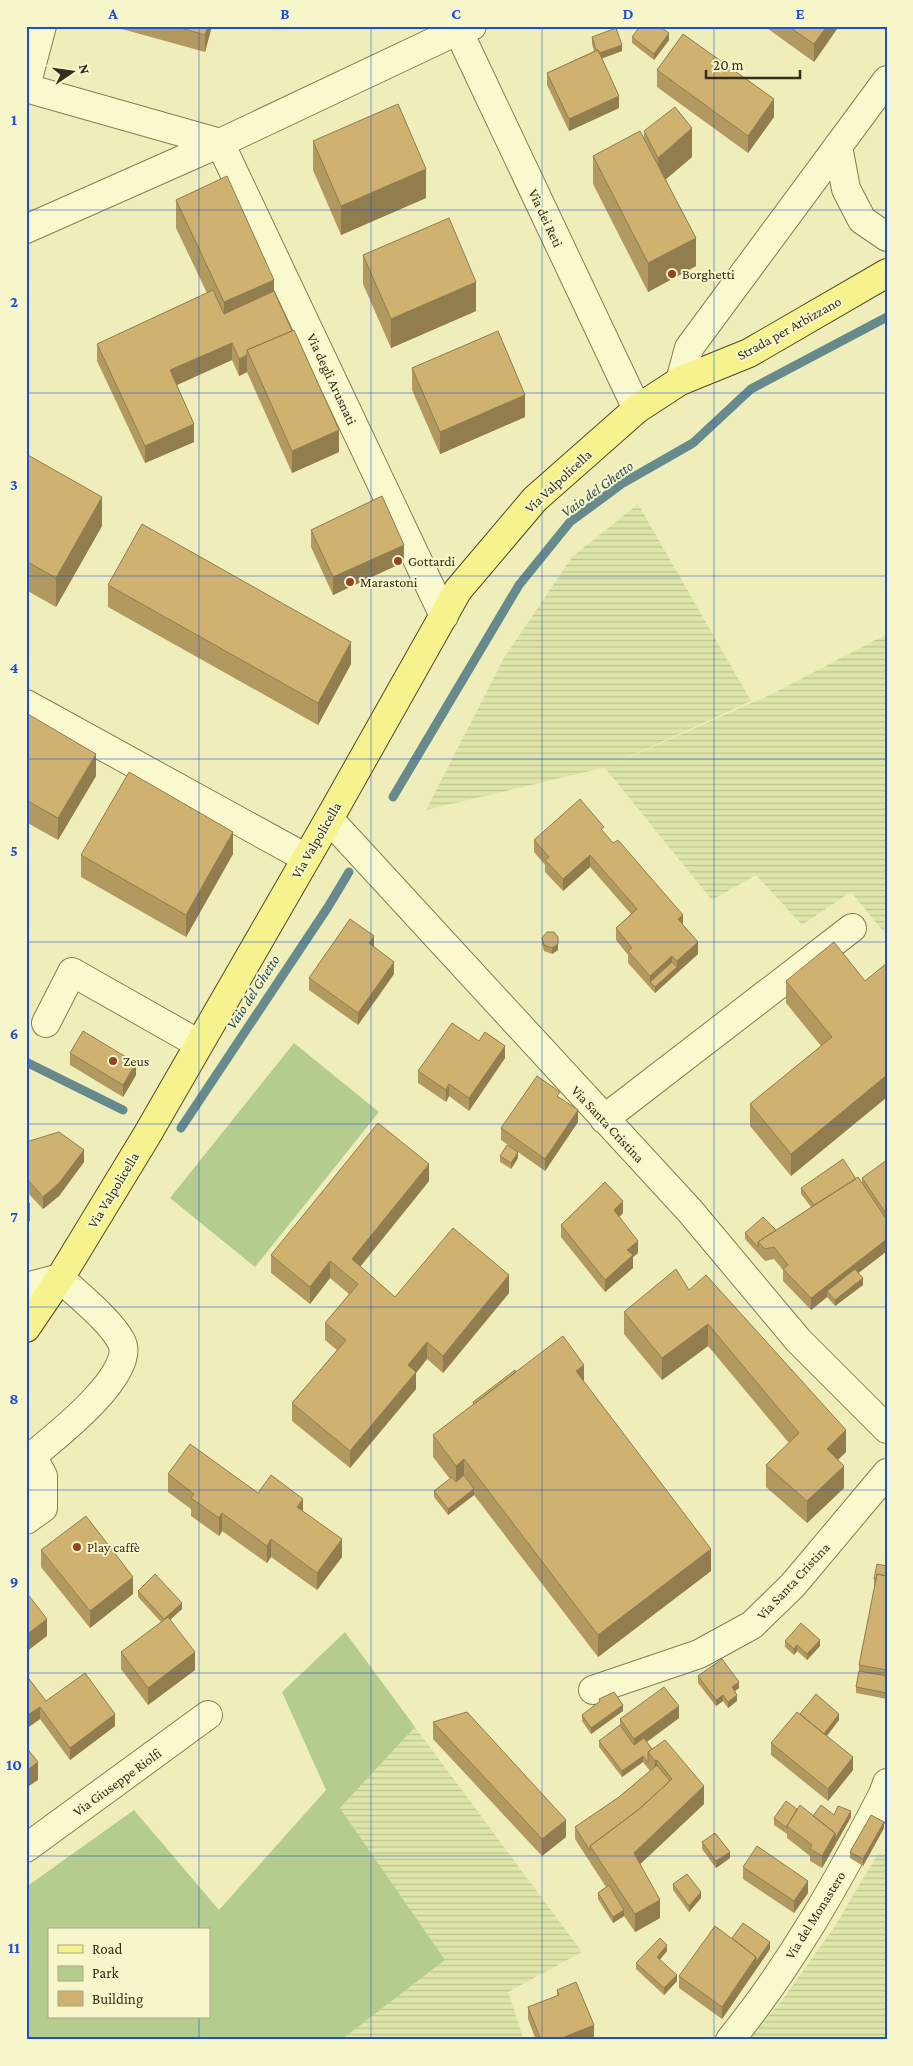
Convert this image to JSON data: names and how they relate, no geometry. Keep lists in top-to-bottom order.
{
  "streets": {
    "main road": ["Strada per Arbizzano", "Via Valpolicella"],
    "street": [
      "Via dei Reti",
      "Via degli Arusnati",
      "Via Santa Cristina",
      "Via Giuseppe Riolfi",
      "Via del Monastero"
    ]
  },
  "crossings": [
    ["Via dei Reti", "Strada per Arbizzano"],
    ["Via dei Reti", "Via Valpolicella"],
    ["Strada per Arbizzano", "Via Valpolicella"],
    ["Via degli Arusnati", "Via Valpolicella"],
    ["Via Valpolicella", "Via Santa Cristina"]
  ],
  "water": ["Vaio del Ghetto"],
  "places": [
    "Borghetti",
    "Gottardi",
    "Marastoni",
    "Zeus",
    "Play caffè"
  ],
  "legend": ["Road", "Park", "Building"],
  "scale_bar": "20 m",
  "north": "right",
  "grid": {
    "columns": [
      "A",
      "B",
      "C",
      "D",
      "E"
    ],
    "rows": [
      "1",
      "2",
      "3",
      "4",
      "5",
      "6",
      "7",
      "8",
      "9",
      "10",
      "11"
    ]
  }
}
